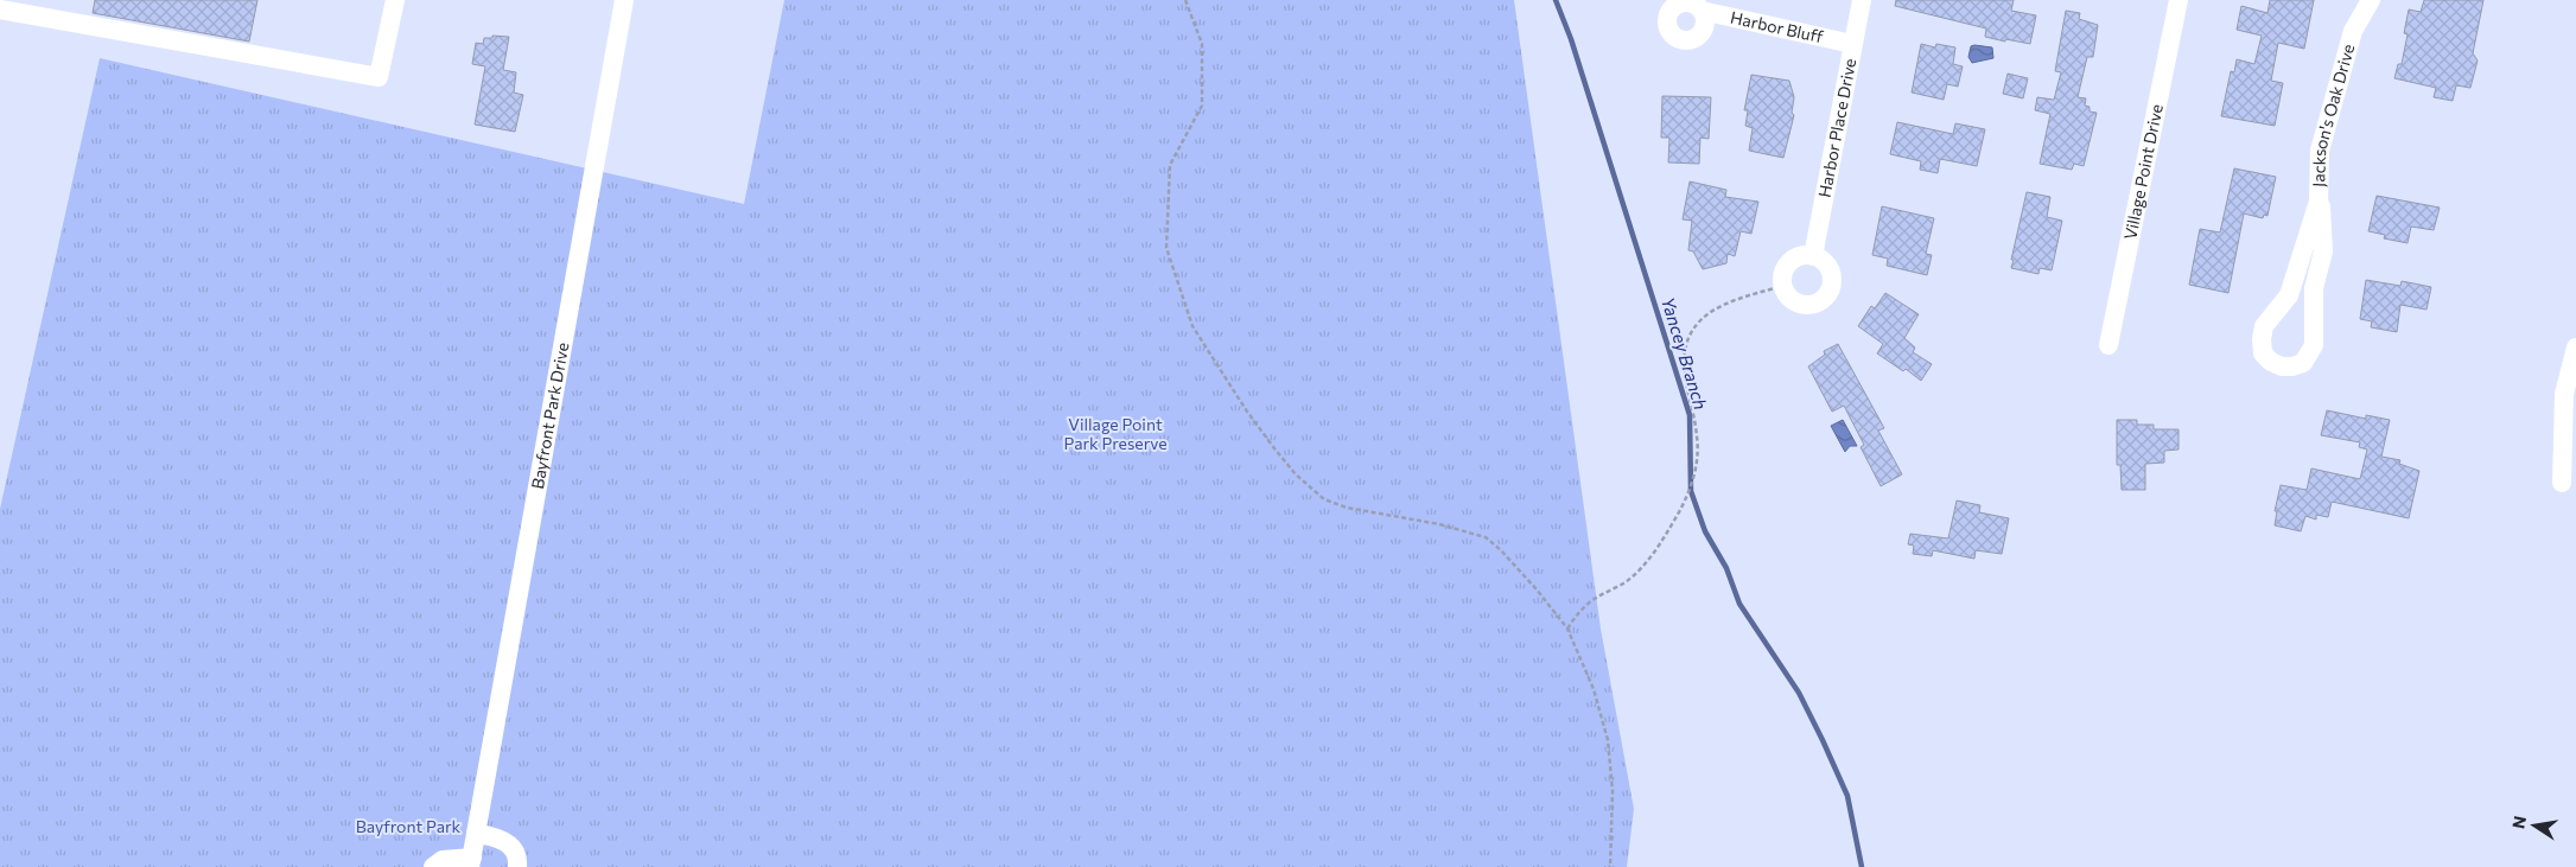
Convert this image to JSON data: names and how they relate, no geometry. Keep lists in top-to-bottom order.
{
  "streets": {
    "street": [
      "Harbor Bluff",
      "Jackson's Oak Drive",
      "Harbor Place Drive",
      "Village Point Drive",
      "Bayfront Park Drive"
    ]
  },
  "crossings": [
    ["Harbor Bluff", "Harbor Place Drive"]
  ],
  "water": ["Yancey Branch"],
  "parks": ["Village Point Park Preserve", "Bayfront Park"],
  "north": "left"
}
